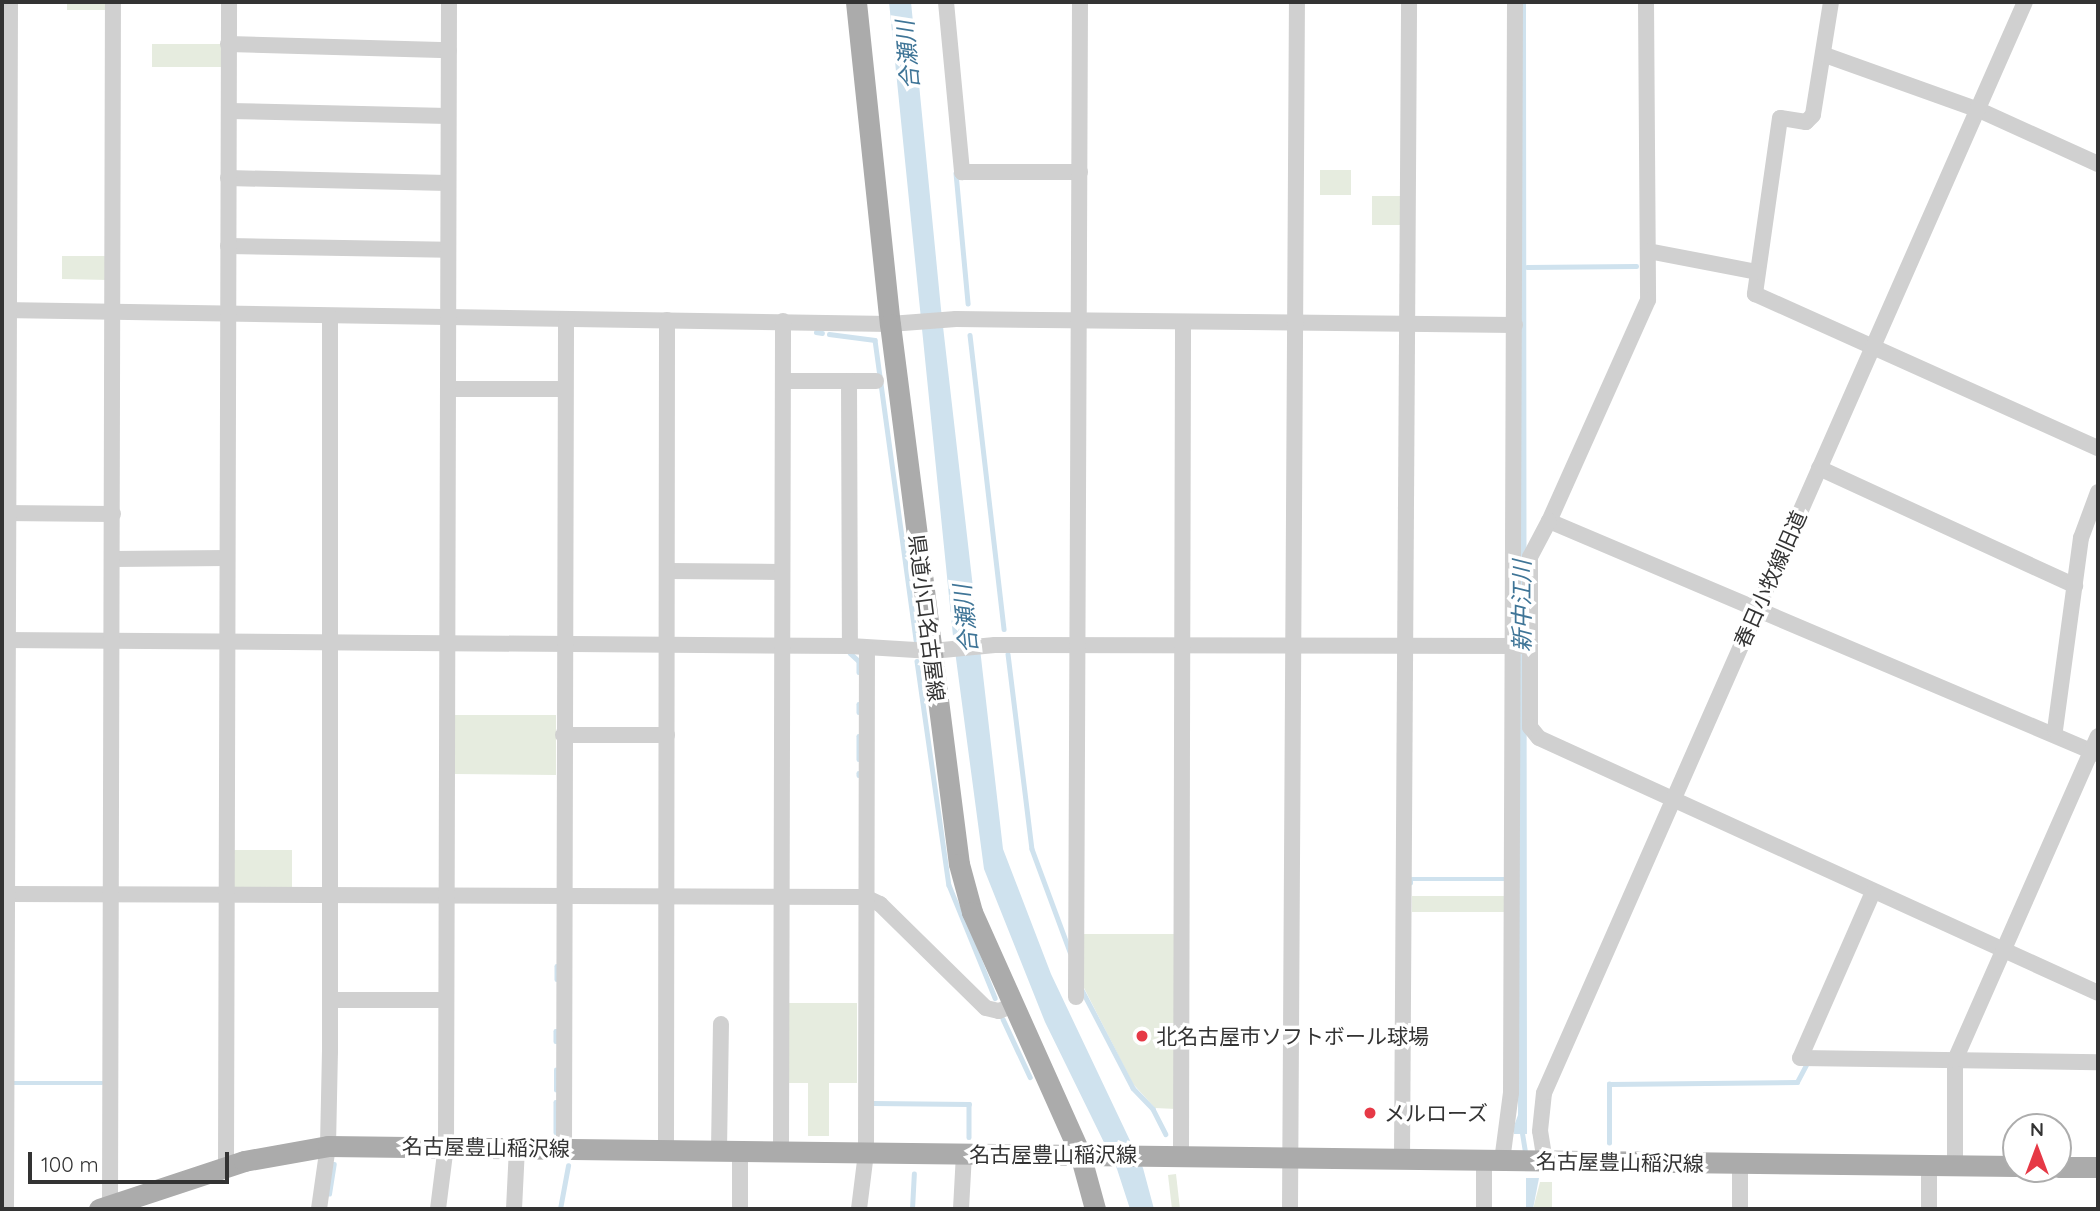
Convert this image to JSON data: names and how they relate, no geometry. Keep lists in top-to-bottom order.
{
  "streets": {
    "main road": ["県道小口名古屋線", "名古屋豊山稲沢線"],
    "street": ["春日小牧線旧道"]
  },
  "crossings": [
    ["春日小牧線旧道", "名古屋豊山稲沢線"],
    ["県道小口名古屋線", "名古屋豊山稲沢線"]
  ],
  "water": ["合瀬川", "新中江川"],
  "places": ["北名古屋市ソフトボール球場", "メルローズ"],
  "scale_bar": "100 m",
  "north": "top"
}
